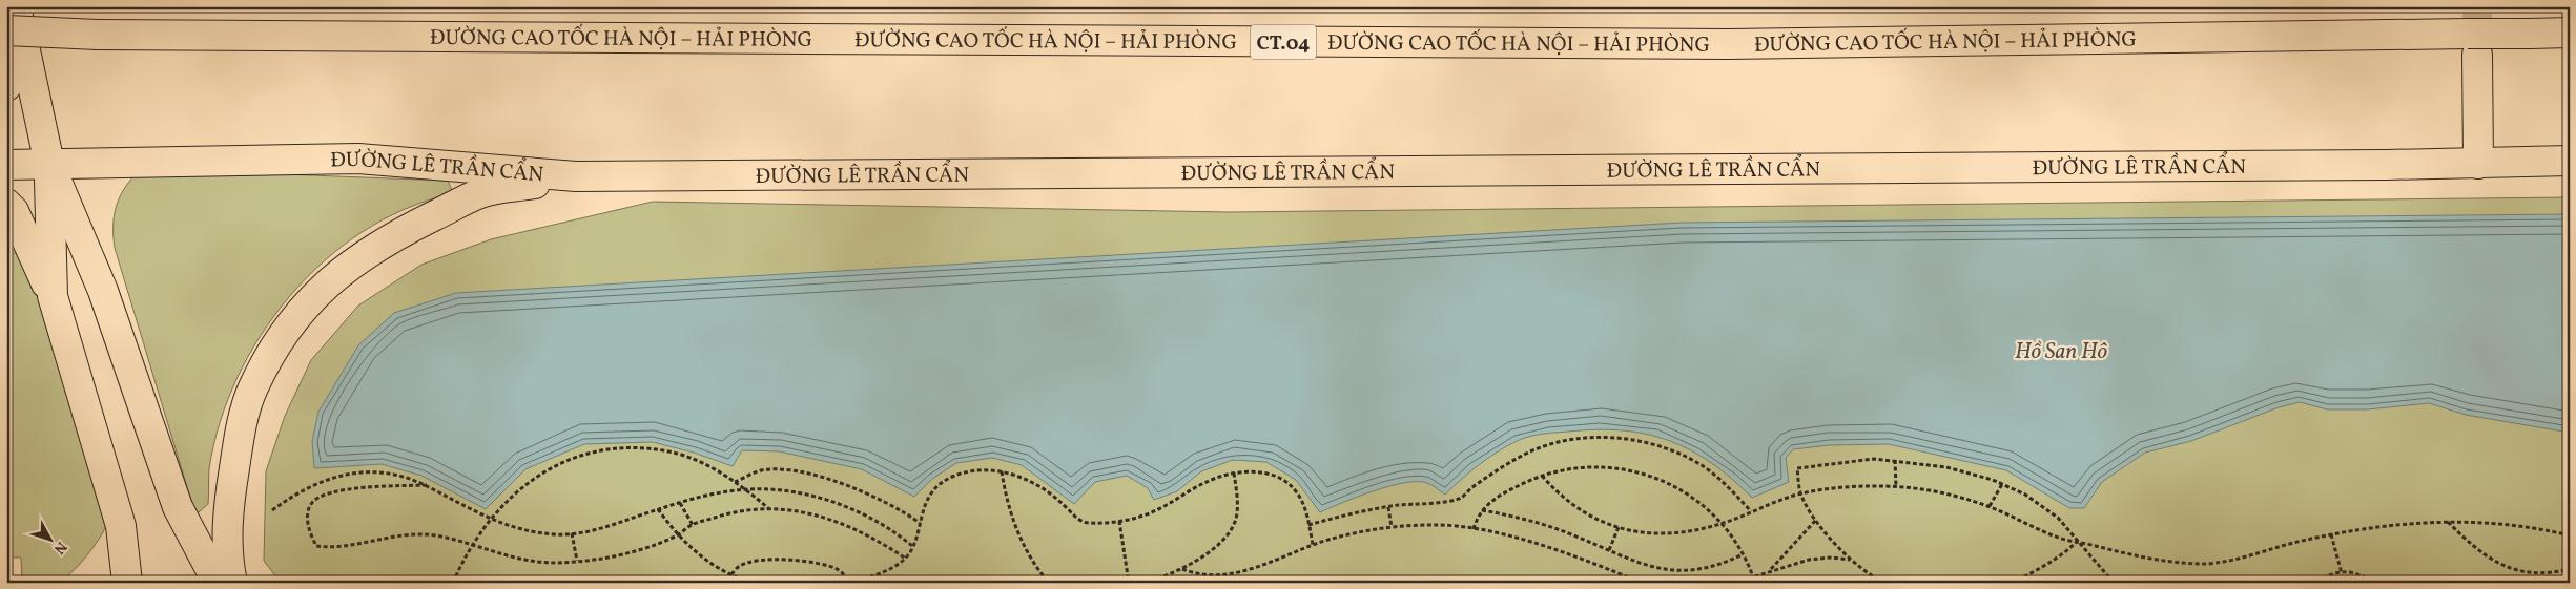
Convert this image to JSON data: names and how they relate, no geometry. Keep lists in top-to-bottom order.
{
  "streets": {
    "main road": ["ĐƯỜNG CAO TỐC HÀ NỘI – HẢI PHÒNG", "CT.04", "ĐƯỜNG LÊ TRẦN CẨN"]
  },
  "crossings": [
    ["ĐƯỜNG CAO TỐC HÀ NỘI – HẢI PHÒNG", "CT.04"]
  ],
  "water": ["Hồ San Hô"],
  "north": "bottom right"
}
